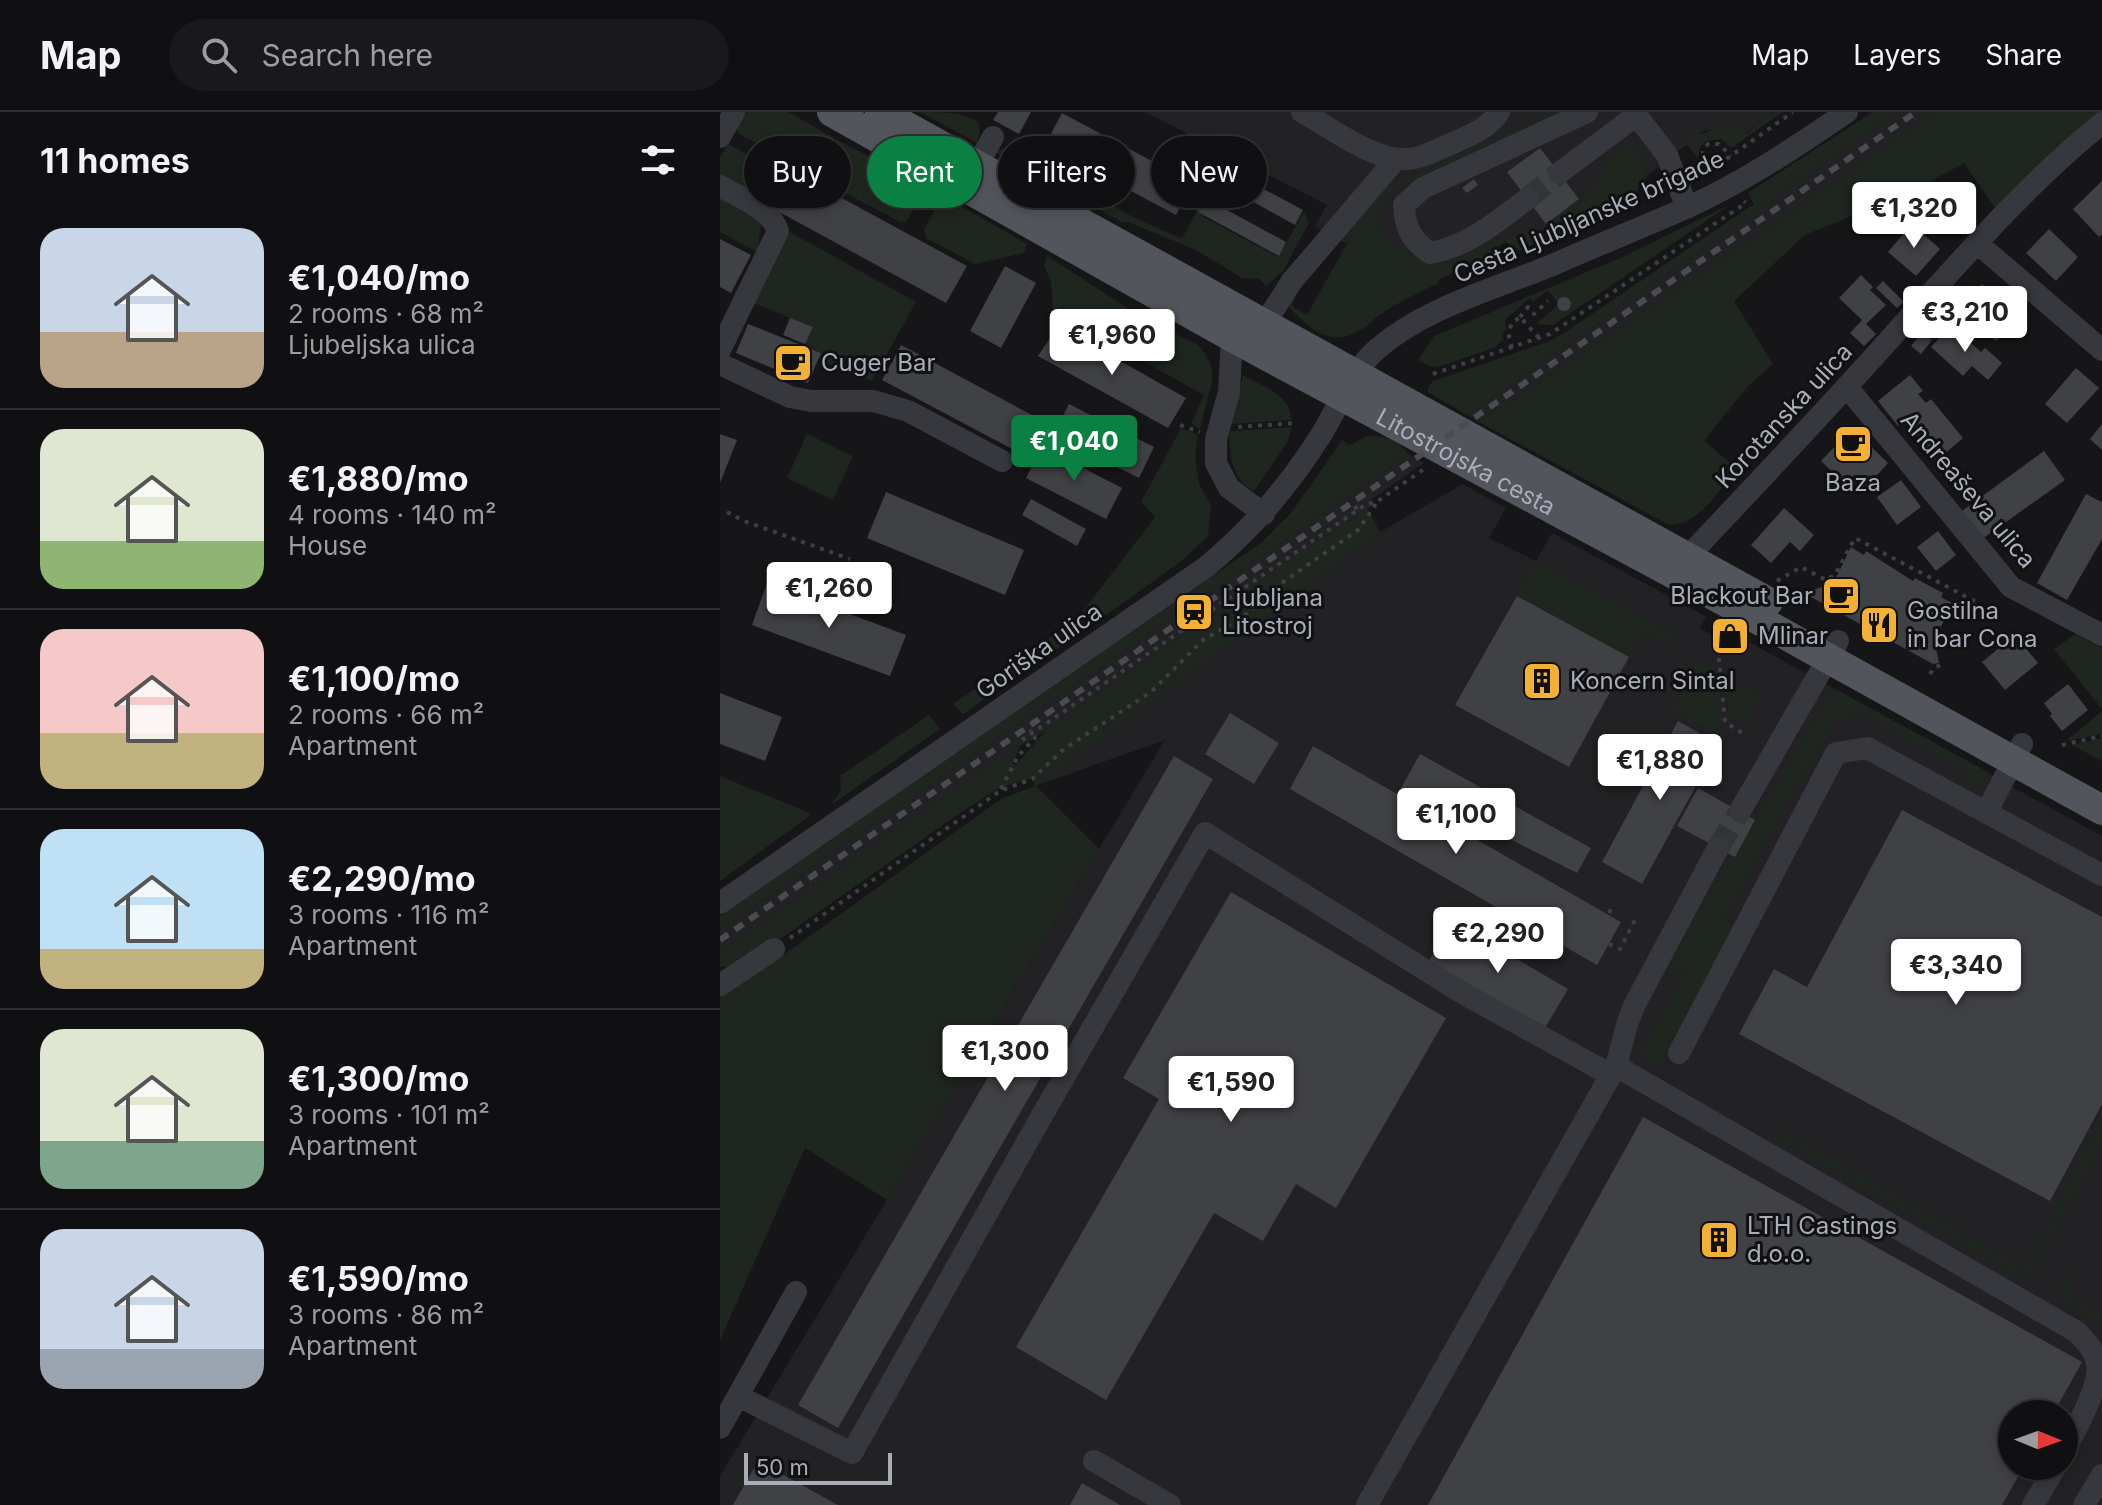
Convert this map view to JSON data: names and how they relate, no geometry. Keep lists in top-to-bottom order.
{
  "streets": {
    "main road": ["Litostrojska cesta"],
    "street": [
      "Cesta Ljubljanske brigade",
      "Korotanska ulica",
      "Andreaševa ulica",
      "Goriška ulica"
    ]
  },
  "crossings": [
    ["Cesta Ljubljanske brigade", "Litostrojska cesta"],
    ["Cesta Ljubljanske brigade", "Goriška ulica"],
    ["Korotanska ulica", "Litostrojska cesta"],
    ["Korotanska ulica", "Andreaševa ulica"],
    ["Litostrojska cesta", "Goriška ulica"]
  ],
  "places": {
    "cafe": ["Cuger Bar", "Baza", "Blackout Bar"],
    "station": ["Ljubljana Litostroj"],
    "restaurant": ["Gostilna in bar Cona"],
    "shop": ["Mlinar"],
    "building": ["Koncern Sintal", "LTH Castings d.o.o."]
  },
  "scale_bar": "50 m",
  "north": "right",
  "page": {
    "header": "Map",
    "search": "Search here",
    "nav": ["Map", "Layers", "Share"],
    "heading": "11 homes",
    "chip": [
      "Buy",
      "Rent",
      "Filters",
      "New"
    ],
    "price": [
      "€1,320",
      "€3,210",
      "€1,960",
      "€1,040",
      "€1,260",
      "€1,880",
      "€1,100",
      "€2,290",
      "€3,340",
      "€1,300",
      "€1,590"
    ],
    "list": [
      {
        "name": "€1,040/mo",
        "note": "2 rooms · 68 m² · Ljubeljska ulica"
      },
      {
        "name": "€1,880/mo",
        "note": "4 rooms · 140 m² · House"
      },
      {
        "name": "€1,100/mo",
        "note": "2 rooms · 66 m² · Apartment"
      },
      {
        "name": "€2,290/mo",
        "note": "3 rooms · 116 m² · Apartment"
      },
      {
        "name": "€1,300/mo",
        "note": "3 rooms · 101 m² · Apartment"
      },
      {
        "name": "€1,590/mo",
        "note": "3 rooms · 86 m² · Apartment"
      }
    ],
    "scale": "50 m"
  }
}
